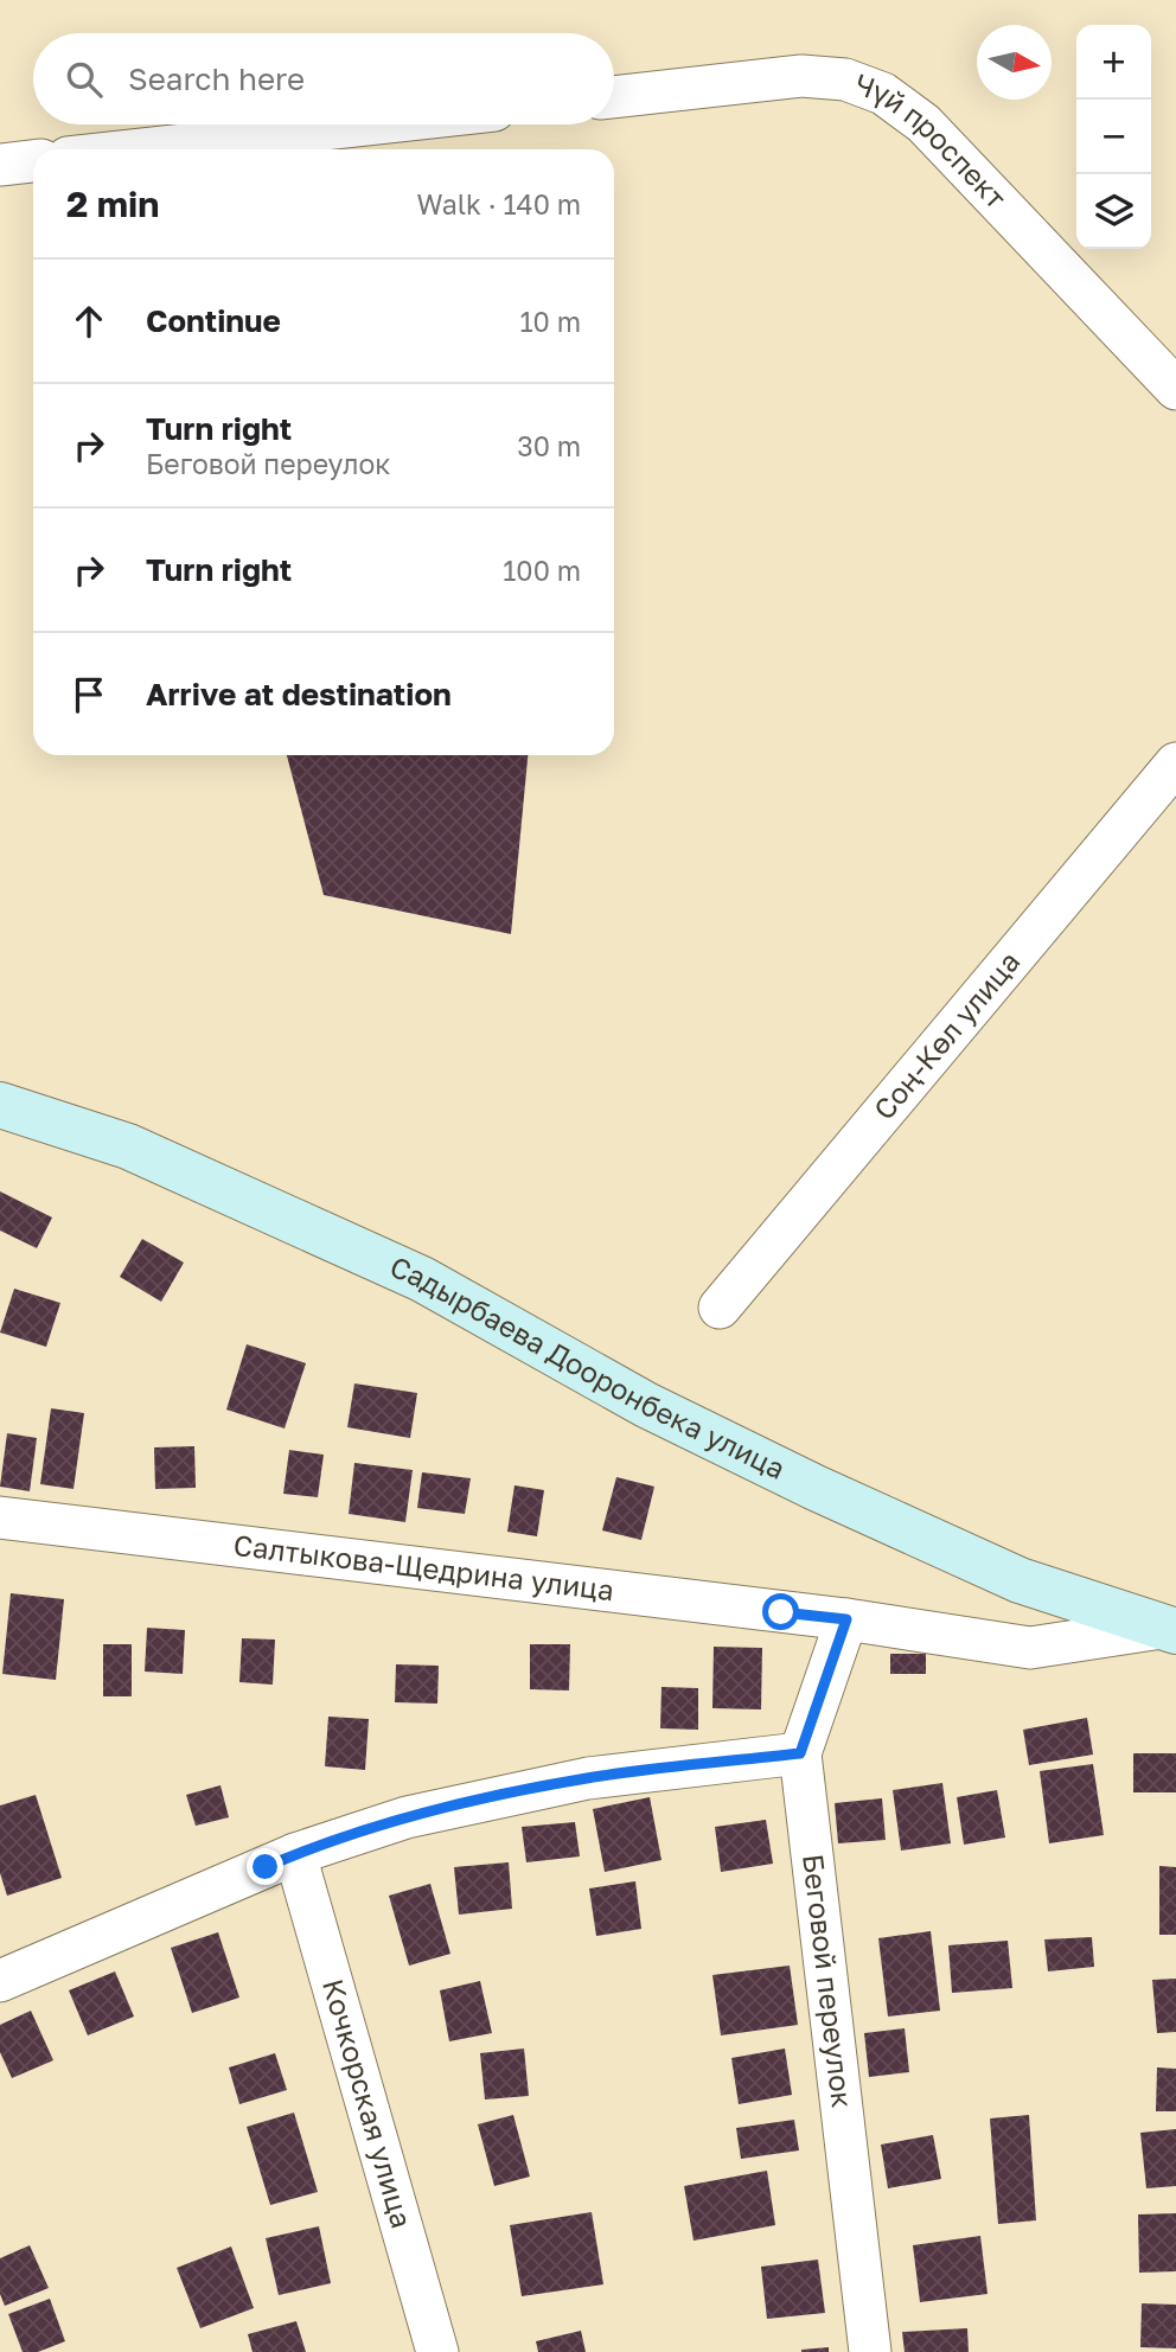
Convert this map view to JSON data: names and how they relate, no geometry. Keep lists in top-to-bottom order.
{
  "streets": {
    "main road": ["Садырбаева Дооронбека улица"],
    "street": [
      "Чүй проспект",
      "Соң-Көл улица",
      "Салтыкова-Щедрина улица",
      "Беговой переулок",
      "Кочкорская улица"
    ]
  },
  "crossings": [
    ["Садырбаева Дооронбека улица", "Салтыкова-Щедрина улица"],
    ["Салтыкова-Щедрина улица", "Беговой переулок"]
  ],
  "north": "right",
  "page": {
    "map_buttons": ["+", "−"],
    "search": "Search here",
    "heading": ["2 min", "Walk · 140 m"],
    "list": [
      ["Continue", "10 m"],
      ["Turn right", "Беговой переулок", "30 m"],
      ["Turn right", "100 m"],
      "Arrive at destination"
    ]
  }
}
